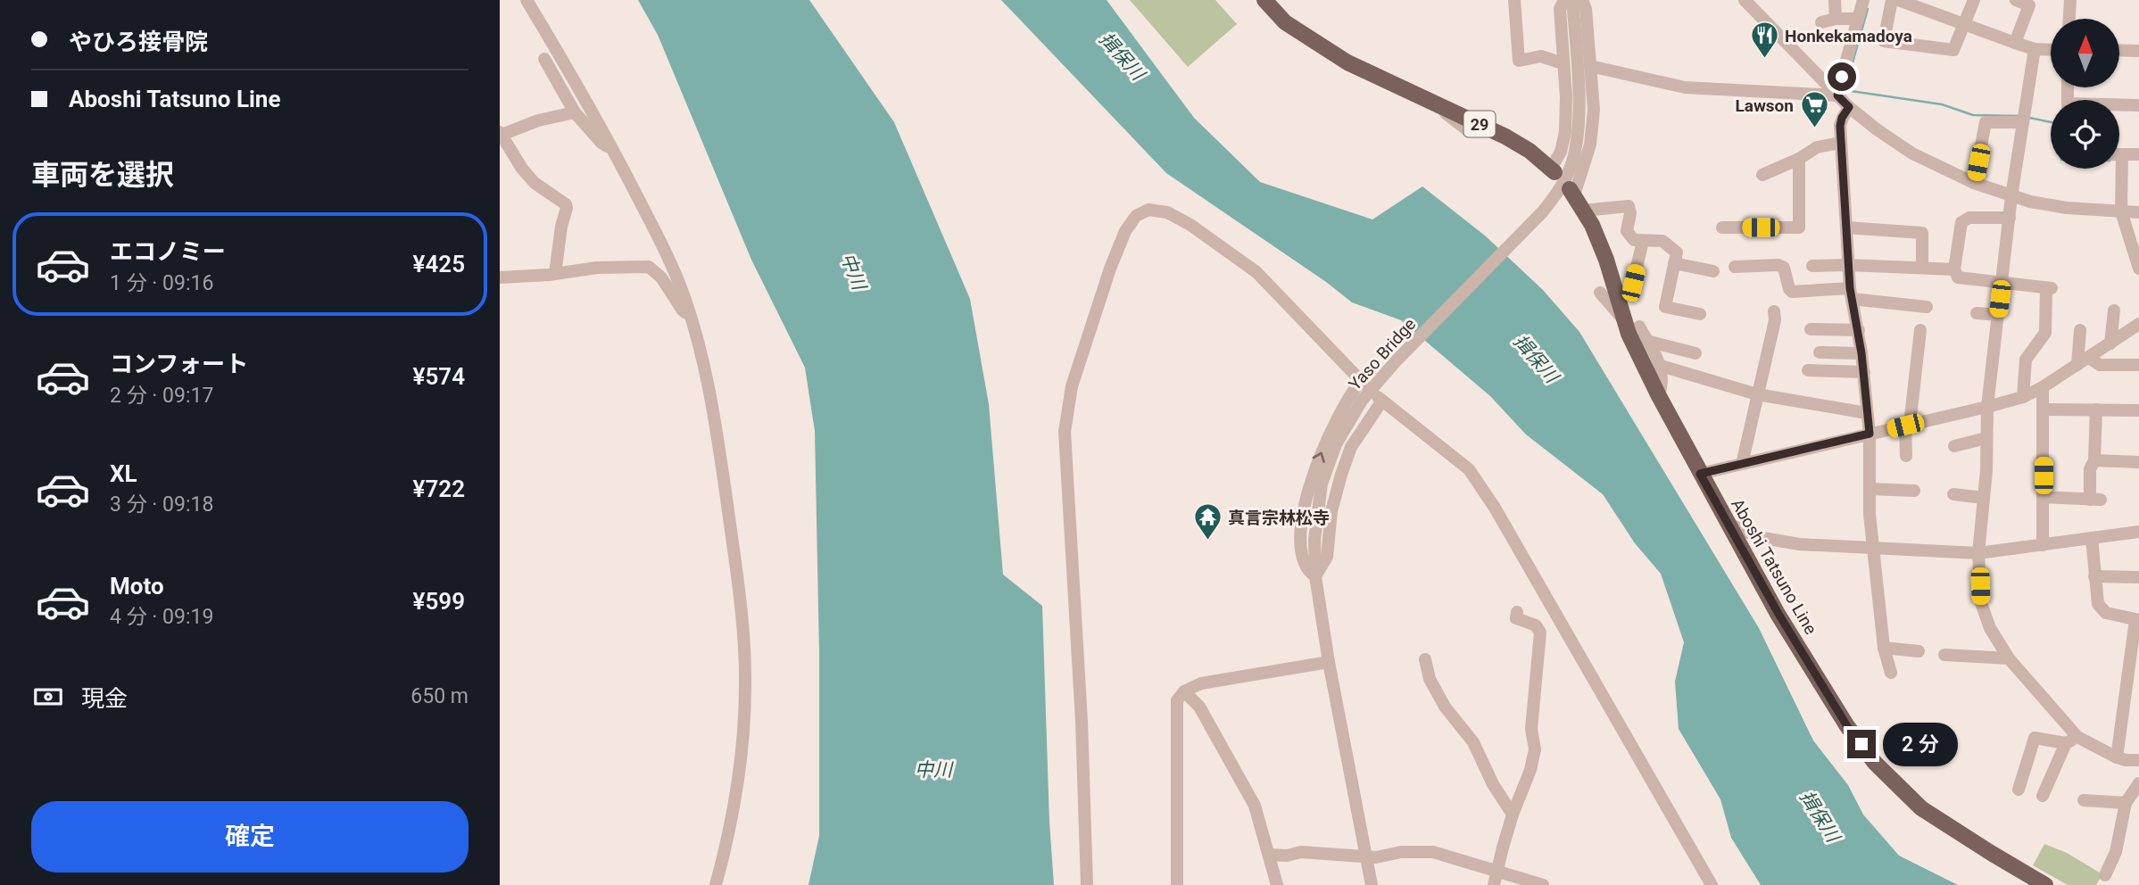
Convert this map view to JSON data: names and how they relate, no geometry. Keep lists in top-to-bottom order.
{
  "streets": {
    "main road": ["29", "Aboshi Tatsuno Line"],
    "street": ["Yaso Bridge"]
  },
  "water": ["揖保川", "中川"],
  "places": {
    "restaurant": ["Honkekamadoya"],
    "supermarket": ["Lawson"],
    "temple": ["真言宗林松寺"]
  },
  "north": "top",
  "page": {
    "banner": ["やひろ接骨院", "Aboshi Tatsuno Line"],
    "heading": "車両を選択",
    "list": [
      {
        "name": "エコノミー",
        "note": "1 分 · 09:16",
        "value": "¥425"
      },
      {
        "name": "コンフォート",
        "note": "2 分 · 09:17",
        "value": "¥574"
      },
      {
        "name": "XL",
        "note": "3 分 · 09:18",
        "value": "¥722"
      },
      {
        "name": "Moto",
        "note": "4 分 · 09:19",
        "value": "¥599"
      }
    ],
    "pay": ["現金", "650 m"],
    "bubble": "2 分",
    "buttons": "確定"
  }
}
